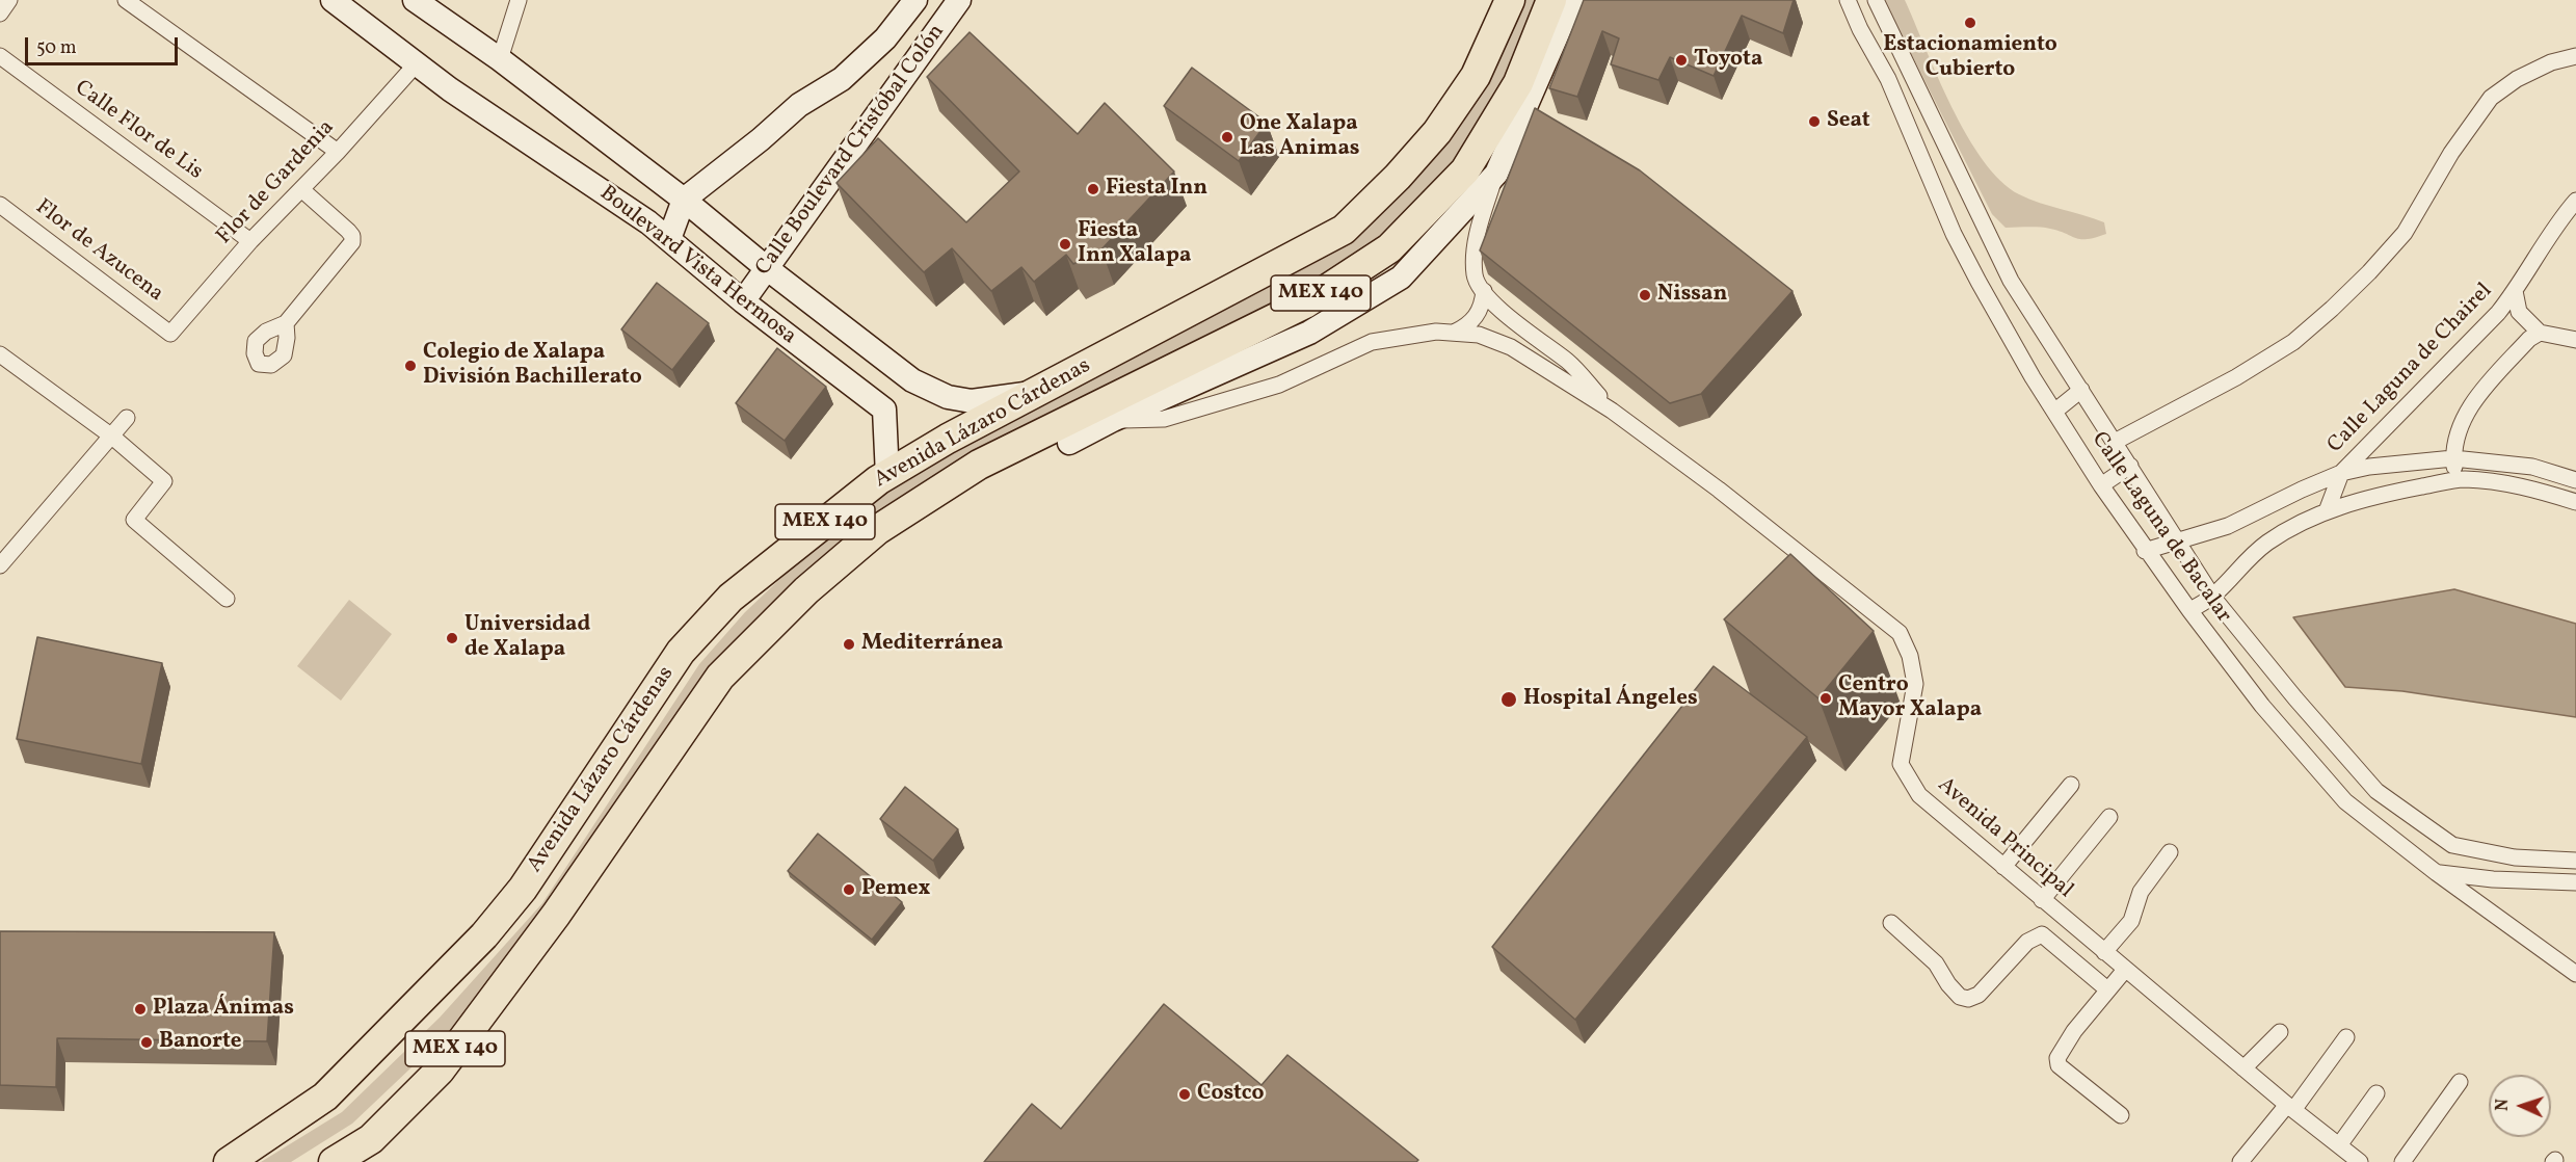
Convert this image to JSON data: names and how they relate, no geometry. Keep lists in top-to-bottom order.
{
  "streets": {
    "highway": ["MEX 140", "Avenida Lázaro Cárdenas"],
    "street": [
      "Calle Flor de Lis",
      "Calle Boulevard Cristóbal Colón",
      "Flor de Gardenia",
      "Flor de Azucena",
      "Boulevard Vista Hermosa",
      "Calle Laguna de Chairel",
      "Calle Laguna de Bacalar",
      "Avenida Principal"
    ]
  },
  "crossings": [
    ["Calle Flor de Lis", "Flor de Gardenia"],
    ["Calle Boulevard Cristóbal Colón", "Boulevard Vista Hermosa"],
    ["Flor de Gardenia", "Flor de Azucena"],
    ["Flor de Gardenia", "Boulevard Vista Hermosa"],
    ["Boulevard Vista Hermosa", "Avenida Lázaro Cárdenas"]
  ],
  "places": [
    "Estacionamiento Cubierto",
    "Toyota",
    "Seat",
    "One Xalapa Las Animas",
    "Fiesta Inn",
    "Fiesta Inn Xalapa",
    "Nissan",
    "Colegio de Xalapa División Bachillerato",
    "Universidad de Xalapa",
    "Mediterránea",
    "Centro Mayor Xalapa",
    "Hospital Ángeles",
    "Pemex",
    "Plaza Ánimas",
    "Banorte",
    "Costco"
  ],
  "scale_bar": "50 m",
  "north": "left"
}
